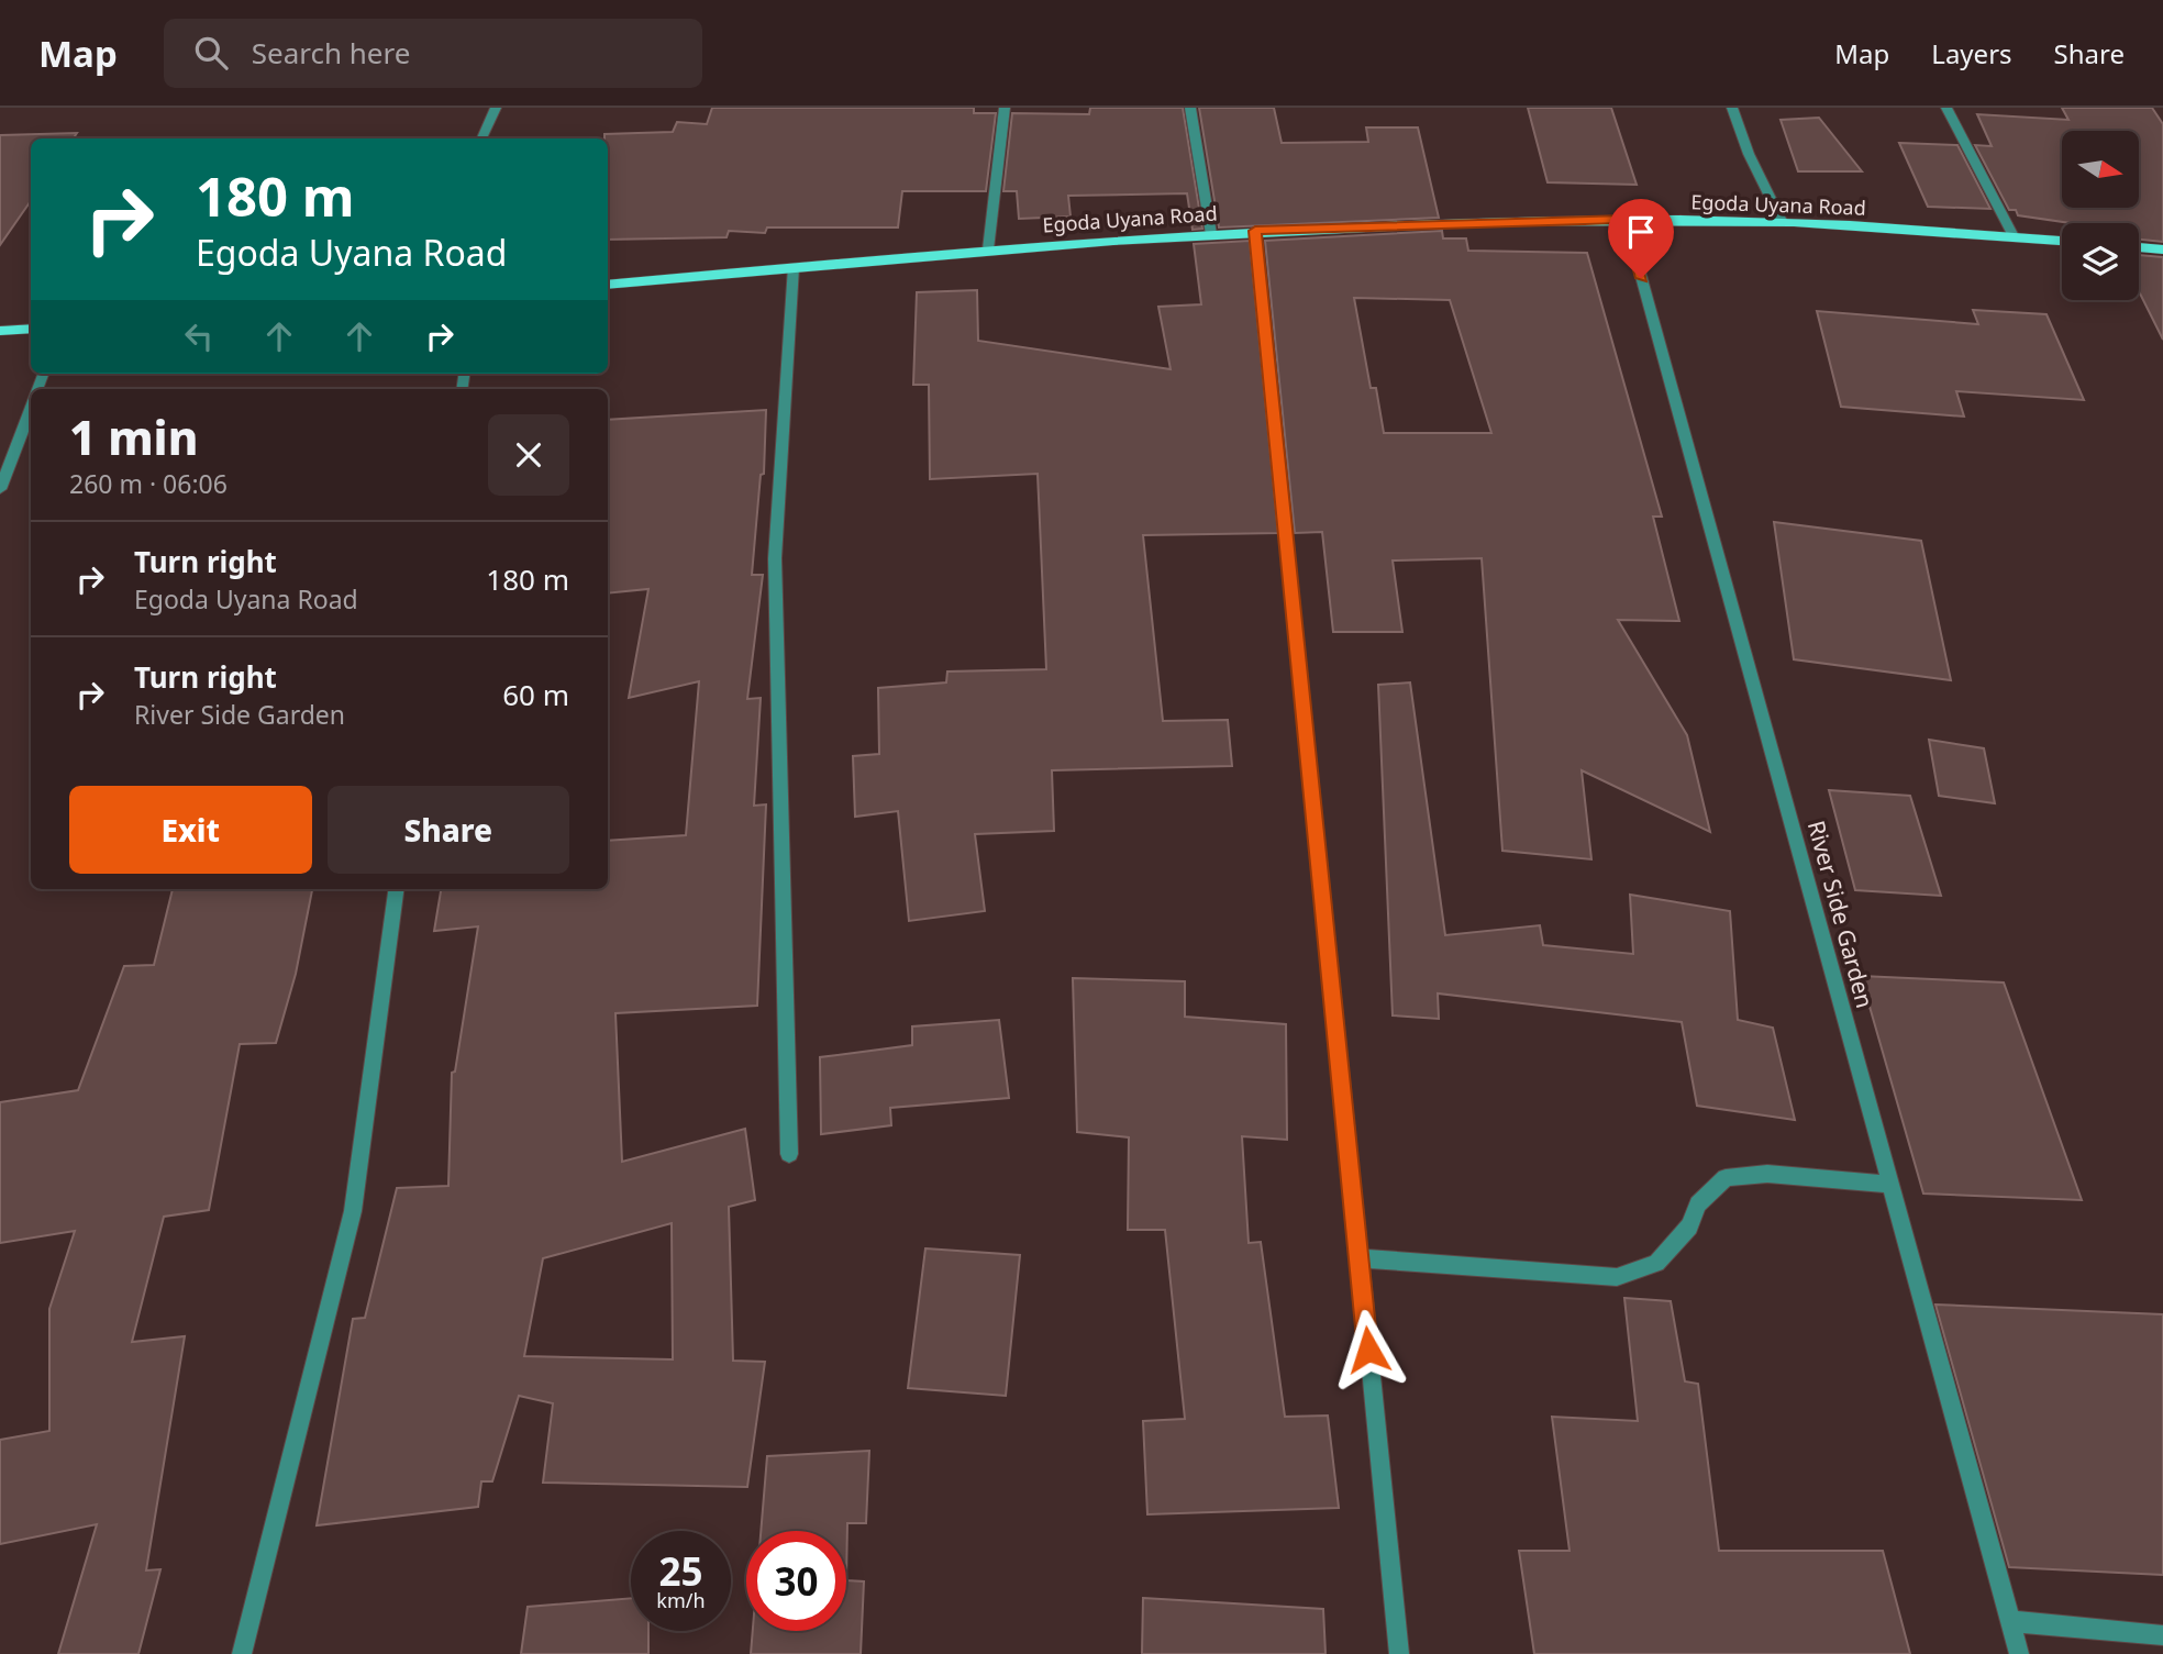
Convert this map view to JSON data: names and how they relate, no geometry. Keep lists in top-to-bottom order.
{
  "streets": {
    "main road": ["Egoda Uyana Road"],
    "street": ["River Side Garden"]
  },
  "crossings": [
    ["Egoda Uyana Road", "River Side Garden"]
  ],
  "north": "right",
  "page": {
    "header": "Map",
    "search": "Search here",
    "nav": ["Map", "Layers", "Share"],
    "turn": ["180 m", "Egoda Uyana Road"],
    "heading": ["1 min", "260 m · 06:06"],
    "list": [
      {
        "name": "Turn right",
        "note": "Egoda Uyana Road",
        "value": "180 m"
      },
      {
        "name": "Turn right",
        "note": "River Side Garden",
        "value": "60 m"
      }
    ],
    "buttons": ["Exit", "Share"],
    "speed": "25 km/h",
    "limit": "30"
  }
}
